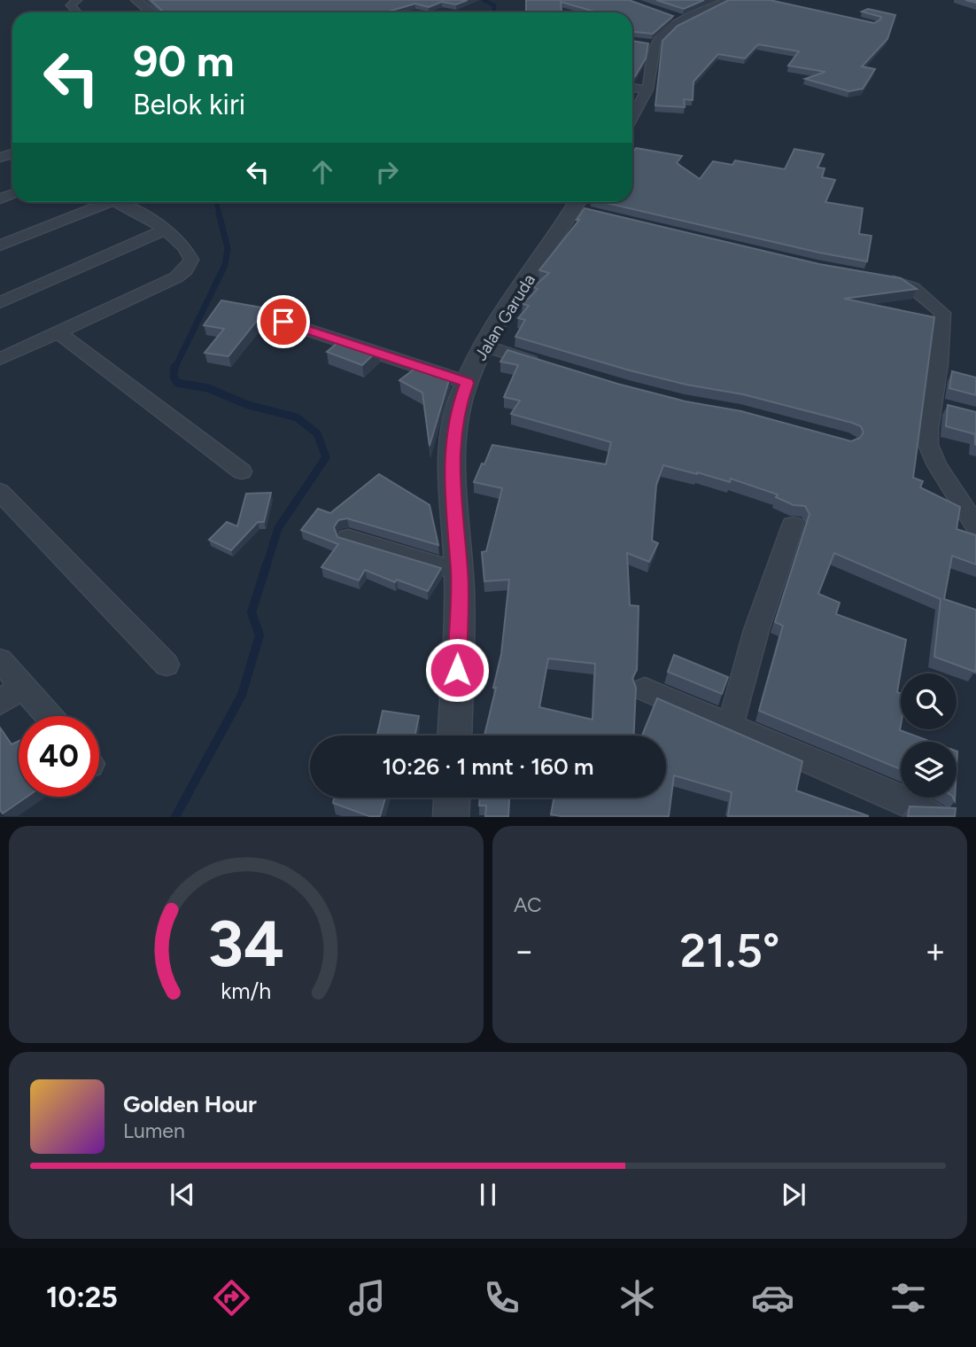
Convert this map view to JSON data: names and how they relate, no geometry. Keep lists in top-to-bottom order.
{
  "streets": {
    "street": ["Jalan Garuda"]
  },
  "page": {
    "turn": ["90 m", "Belok kiri"],
    "limit": "40",
    "trip": "10:26 · 1 mnt · 160 m",
    "tile": "AC",
    "heat": ["−", "21.5°", "+"],
    "song": ["Golden Hour", "Lumen"],
    "tabs": "10:25",
    "gauge": ["34", "km/h"]
  }
}
